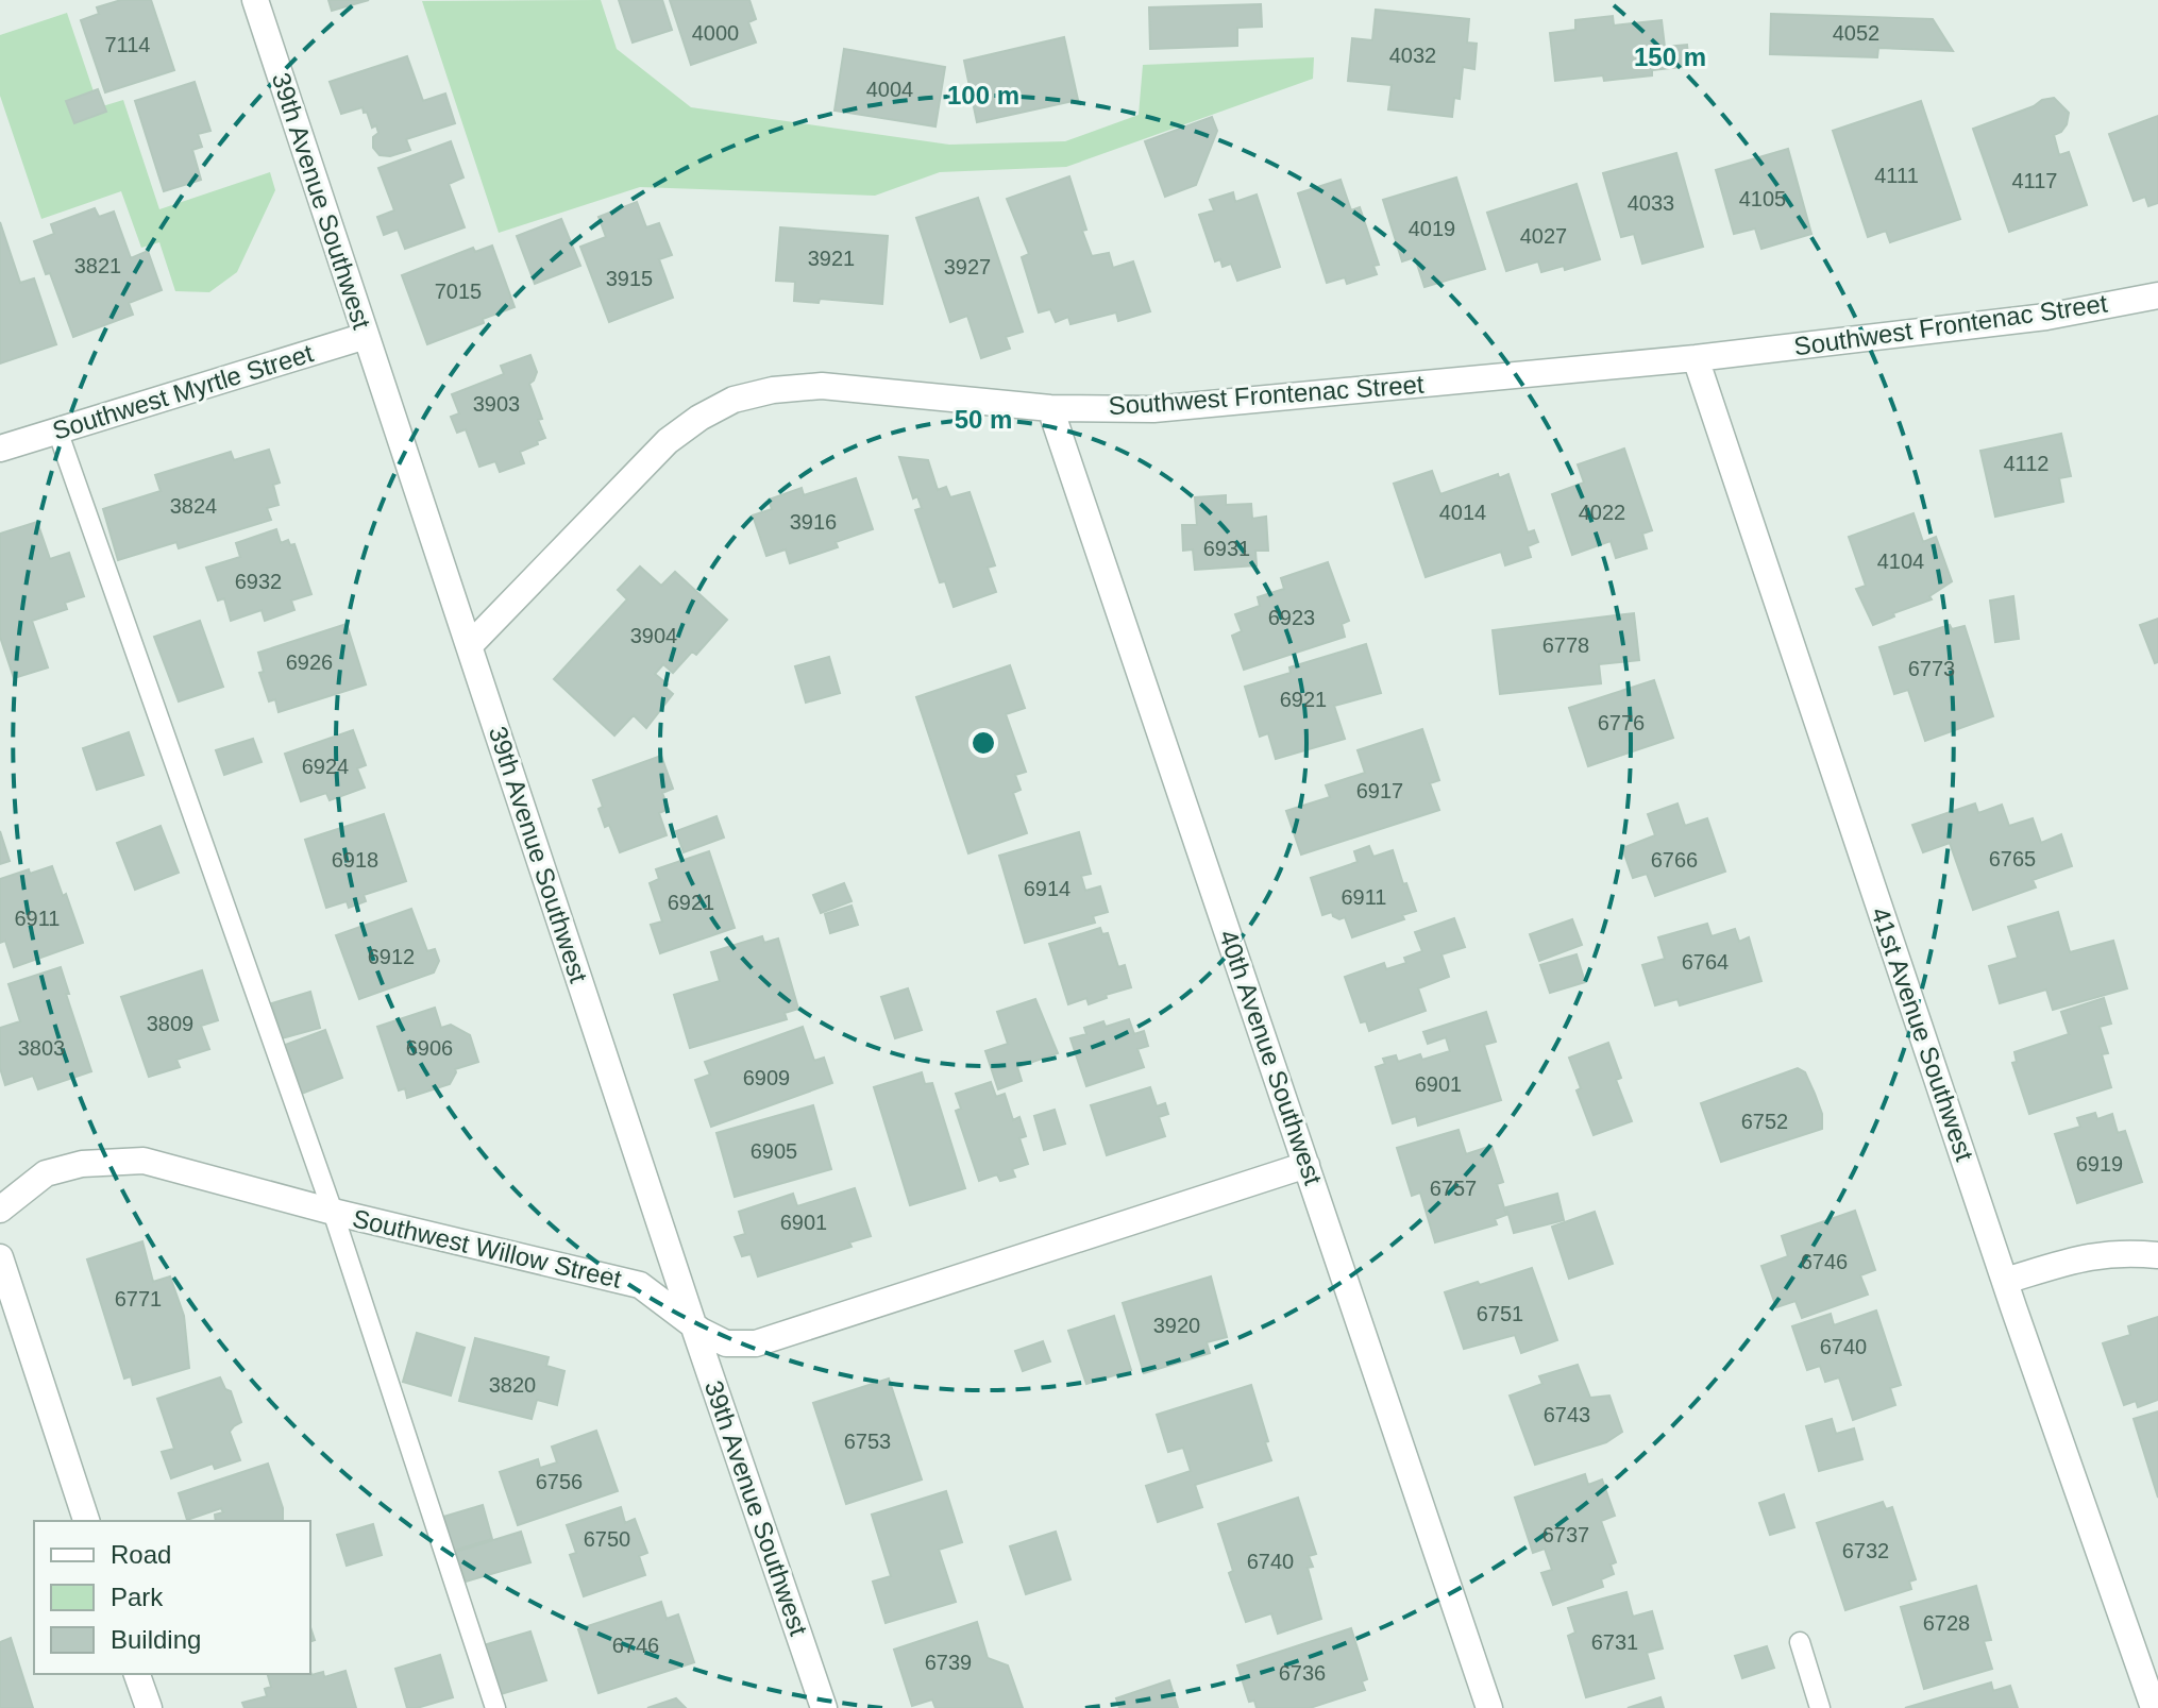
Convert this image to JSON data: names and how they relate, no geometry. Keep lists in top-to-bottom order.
{
  "streets": {
    "street": [
      "39th Avenue Southwest",
      "Southwest Frontenac Street",
      "Southwest Myrtle Street",
      "41st Avenue Southwest",
      "40th Avenue Southwest",
      "Southwest Willow Street"
    ]
  },
  "crossings": [
    ["39th Avenue Southwest", "Southwest Frontenac Street"],
    ["39th Avenue Southwest", "Southwest Myrtle Street"],
    ["39th Avenue Southwest", "Southwest Willow Street"],
    ["Southwest Frontenac Street", "41st Avenue Southwest"],
    ["Southwest Frontenac Street", "40th Avenue Southwest"],
    ["40th Avenue Southwest", "Southwest Willow Street"]
  ],
  "house_numbers": [
    "4000",
    "4052",
    "7114",
    "4032",
    "4004",
    "4111",
    "4117",
    "4105",
    "4033",
    "4019",
    "4027",
    "3921",
    "3821",
    "3927",
    "3915",
    "7015",
    "3903",
    "4112",
    "3824",
    "4014",
    "4022",
    "3916",
    "6931",
    "4104",
    "6932",
    "6923",
    "3904",
    "6778",
    "6926",
    "6773",
    "6921",
    "6776",
    "6924",
    "6917",
    "6765",
    "6918",
    "6766",
    "6914",
    "6911",
    "6921",
    "6911",
    "6912",
    "6764",
    "3809",
    "3803",
    "6906",
    "6909",
    "6901",
    "6752",
    "6905",
    "6919",
    "6757",
    "6901",
    "6746",
    "6771",
    "6751",
    "3920",
    "6740",
    "3820",
    "6743",
    "6753",
    "6756",
    "6737",
    "6750",
    "6732",
    "6740",
    "6728",
    "6731",
    "6746",
    "6739",
    "6736"
  ],
  "legend": ["Road", "Park", "Building"],
  "rings": ["150 m", "100 m", "50 m"]
}
